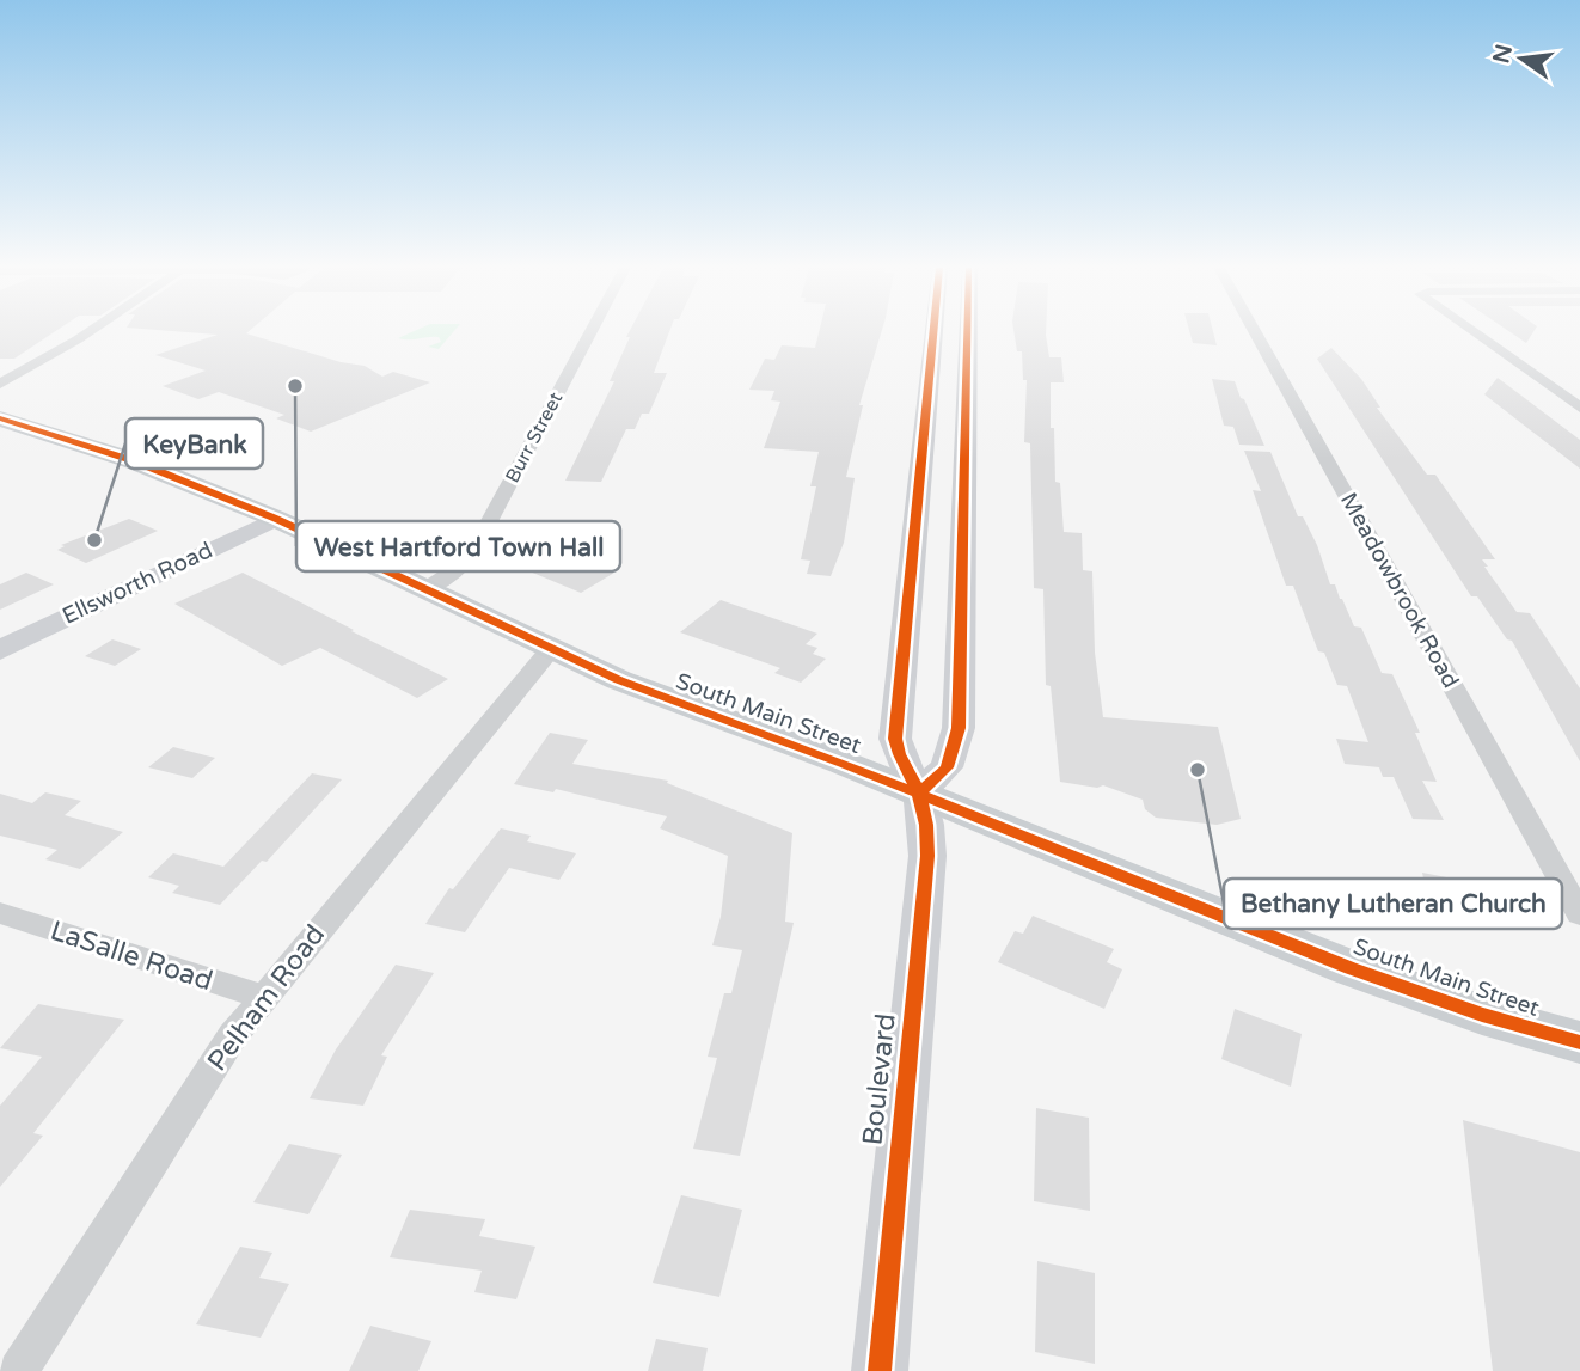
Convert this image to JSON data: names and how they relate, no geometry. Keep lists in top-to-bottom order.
{
  "streets": {
    "main road": ["Ellsworth Road", "South Main Street", "Boulevard"],
    "street": [
      "Burr Street",
      "Meadowbrook Road",
      "LaSalle Road",
      "Pelham Road"
    ]
  },
  "crossings": [
    ["Burr Street", "South Main Street"],
    ["Ellsworth Road", "South Main Street"],
    ["South Main Street", "Pelham Road"],
    ["South Main Street", "Boulevard"],
    ["LaSalle Road", "Pelham Road"]
  ],
  "places": ["West Hartford Town Hall", "KeyBank", "Bethany Lutheran Church"],
  "north": "left"
}
